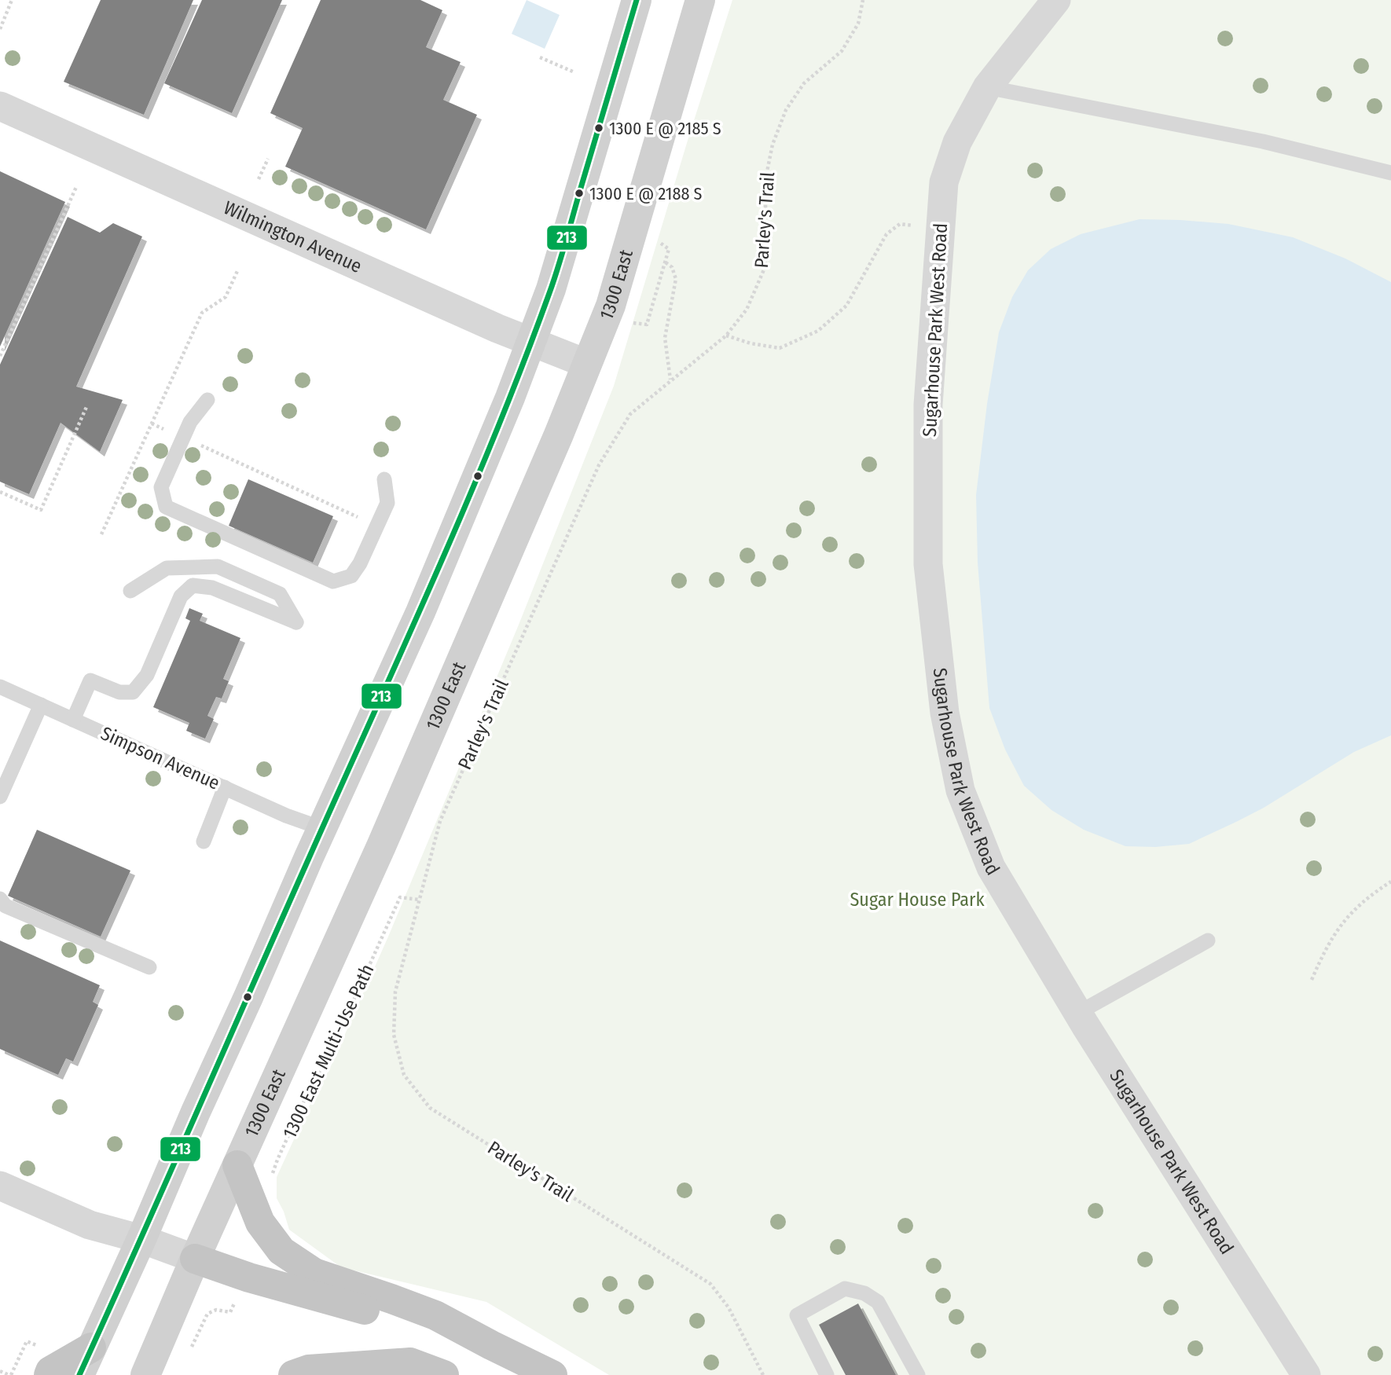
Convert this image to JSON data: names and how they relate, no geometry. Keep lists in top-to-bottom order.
{
  "streets": {
    "main road": ["1300 East"],
    "street": ["Wilmington Avenue", "Sugarhouse Park West Road"],
    "lane": ["Simpson Avenue"],
    "path": ["Parley's Trail", "1300 East Multi-Use Path"]
  },
  "crossings": [
    ["Parley's Trail", "1300 East Multi-Use Path"],
    ["Wilmington Avenue", "1300 East"]
  ],
  "parks": ["Sugar House Park"],
  "places": ["1300 E @ 2185 S", "1300 E @ 2188 S"],
  "lines": ["transit line 213"]
}
